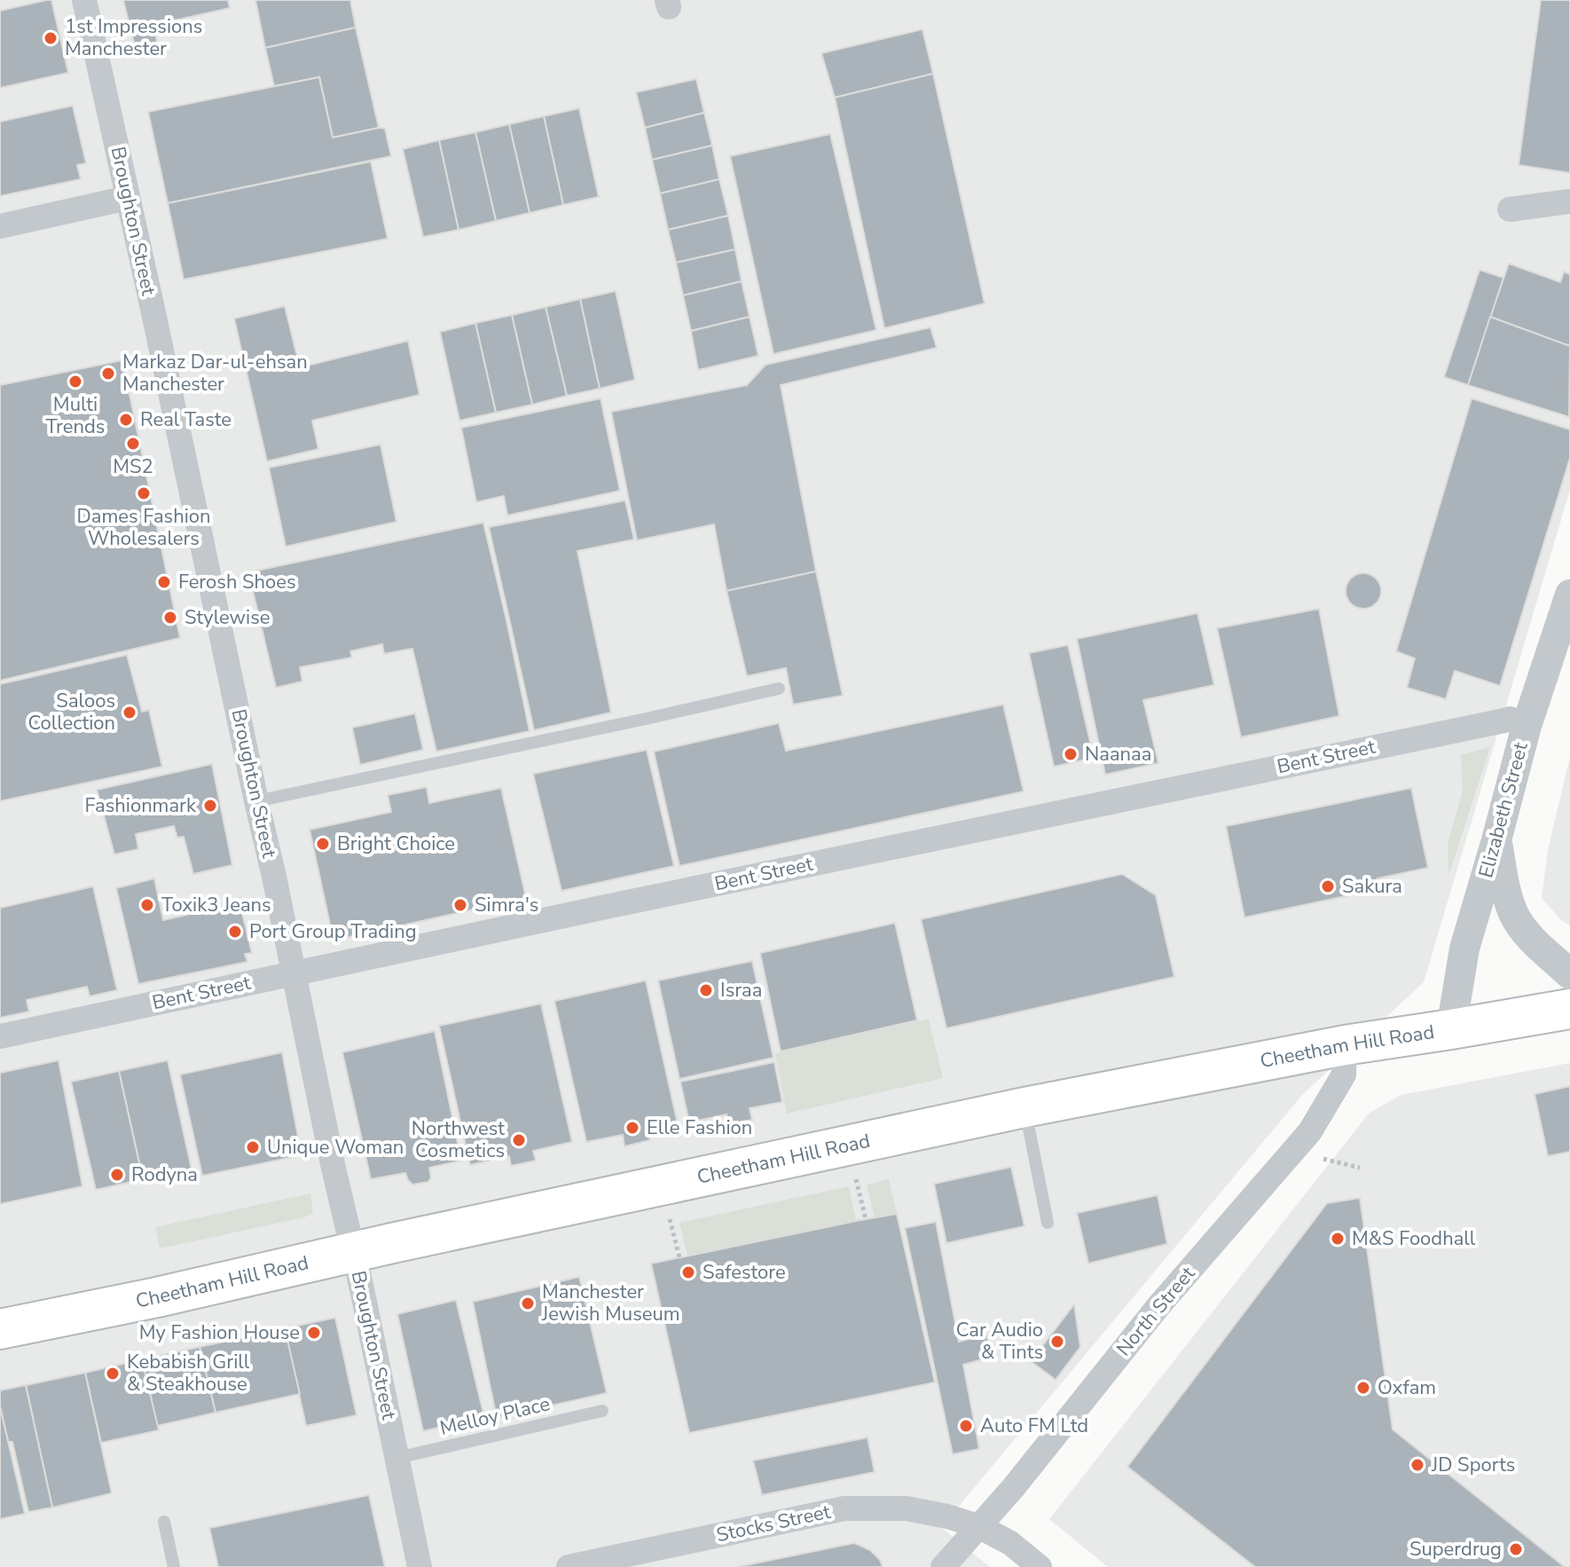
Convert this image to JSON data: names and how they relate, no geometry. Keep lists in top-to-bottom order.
{
  "streets": {
    "highway": ["Cheetham Hill Road"],
    "street": [
      "Broughton Street",
      "Bent Street",
      "Elizabeth Street",
      "North Street",
      "Stocks Street"
    ],
    "lane": ["Melloy Place"]
  },
  "crossings": [
    ["Broughton Street", "Bent Street"],
    ["Broughton Street", "Cheetham Hill Road"],
    ["Broughton Street", "Melloy Place"],
    ["Bent Street", "Elizabeth Street"],
    ["Elizabeth Street", "Cheetham Hill Road"],
    ["Cheetham Hill Road", "North Street"],
    ["North Street", "Stocks Street"]
  ],
  "places": [
    "1st Impressions Manchester",
    "Markaz Dar-ul-ehsan Manchester",
    "Multi Trends",
    "Real Taste",
    "MS2",
    "Dames Fashion Wholesalers",
    "Ferosh Shoes",
    "Stylewise",
    "Saloos Collection",
    "Naanaa",
    "Fashionmark",
    "Bright Choice",
    "Sakura",
    "Toxik3 Jeans",
    "Simra's",
    "Port Group Trading",
    "Israa",
    "Elle Fashion",
    "Northwest Cosmetics",
    "Unique Woman",
    "Rodyna",
    "M&S Foodhall",
    "Safestore",
    "Manchester Jewish Museum",
    "My Fashion House",
    "Car Audio & Tints",
    "Kebabish Grill & Steakhouse",
    "Oxfam",
    "Auto FM Ltd",
    "JD Sports",
    "Superdrug"
  ]
}
